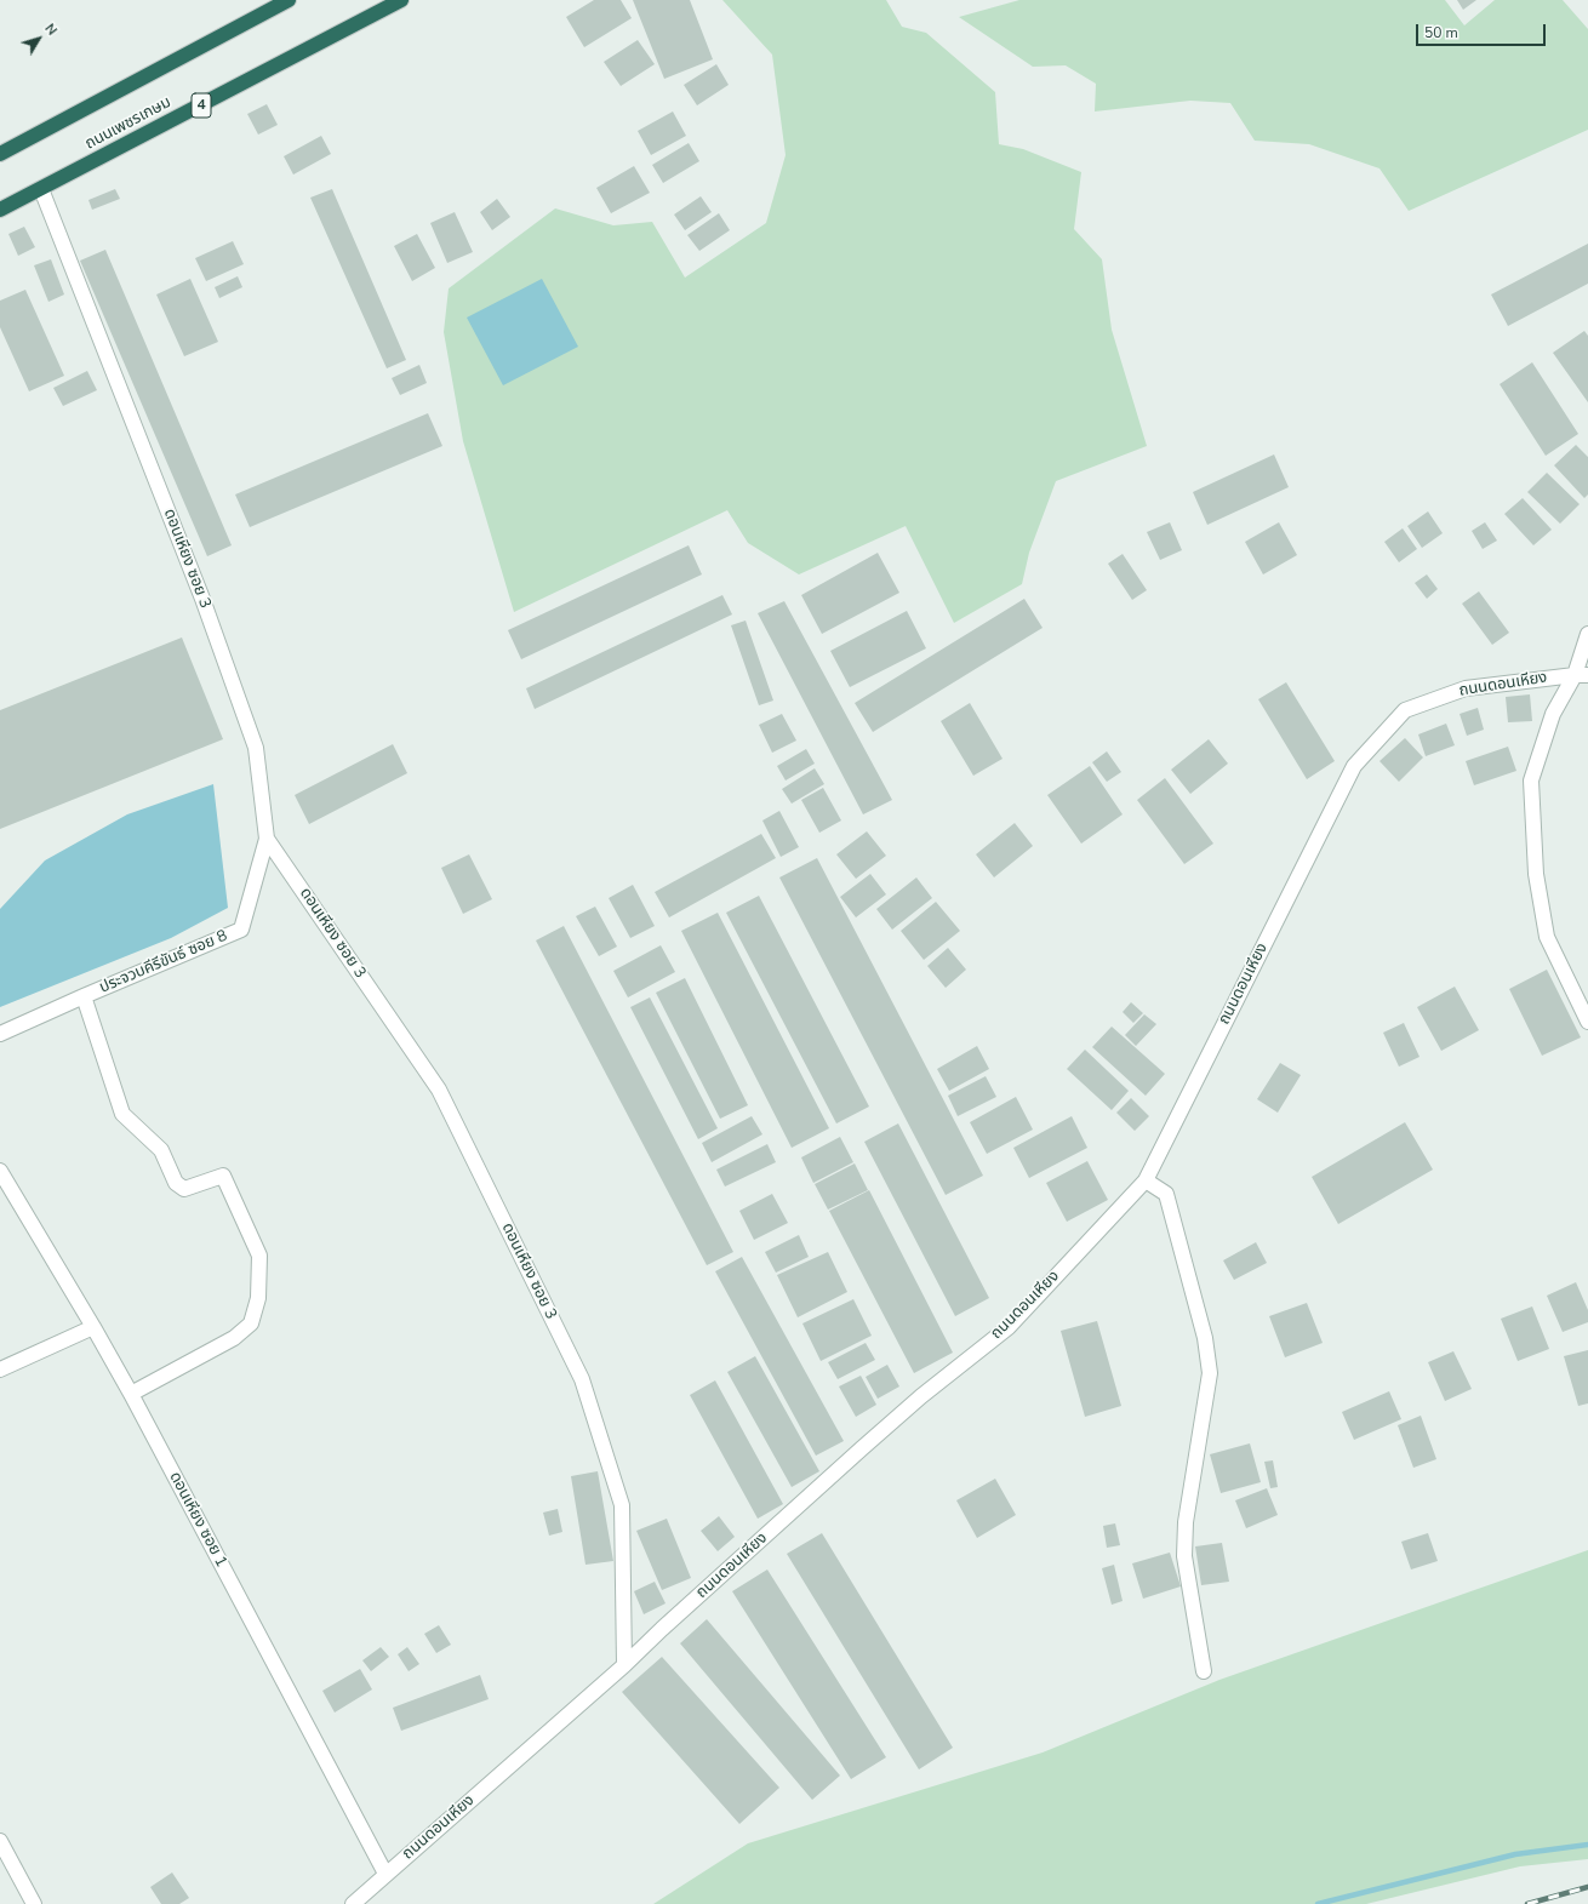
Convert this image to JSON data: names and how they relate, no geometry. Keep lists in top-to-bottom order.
{
  "streets": {
    "highway": ["4", "ถนนเพชรเกษม"],
    "street": [
      "ดอนเหียง ซอย 3",
      "ถนนดอนเหียง",
      "ประจวบคีรีขันธ์ ซอย 8",
      "ดอนเหียง ซอย 1"
    ]
  },
  "crossings": [
    ["ถนนเพชรเกษม", "ดอนเหียง ซอย 3"],
    ["ดอนเหียง ซอย 3", "ถนนดอนเหียง"],
    ["ดอนเหียง ซอย 3", "ประจวบคีรีขันธ์ ซอย 8"],
    ["ถนนดอนเหียง", "ดอนเหียง ซอย 1"]
  ],
  "scale_bar": "50 m",
  "north": "top right"
}
